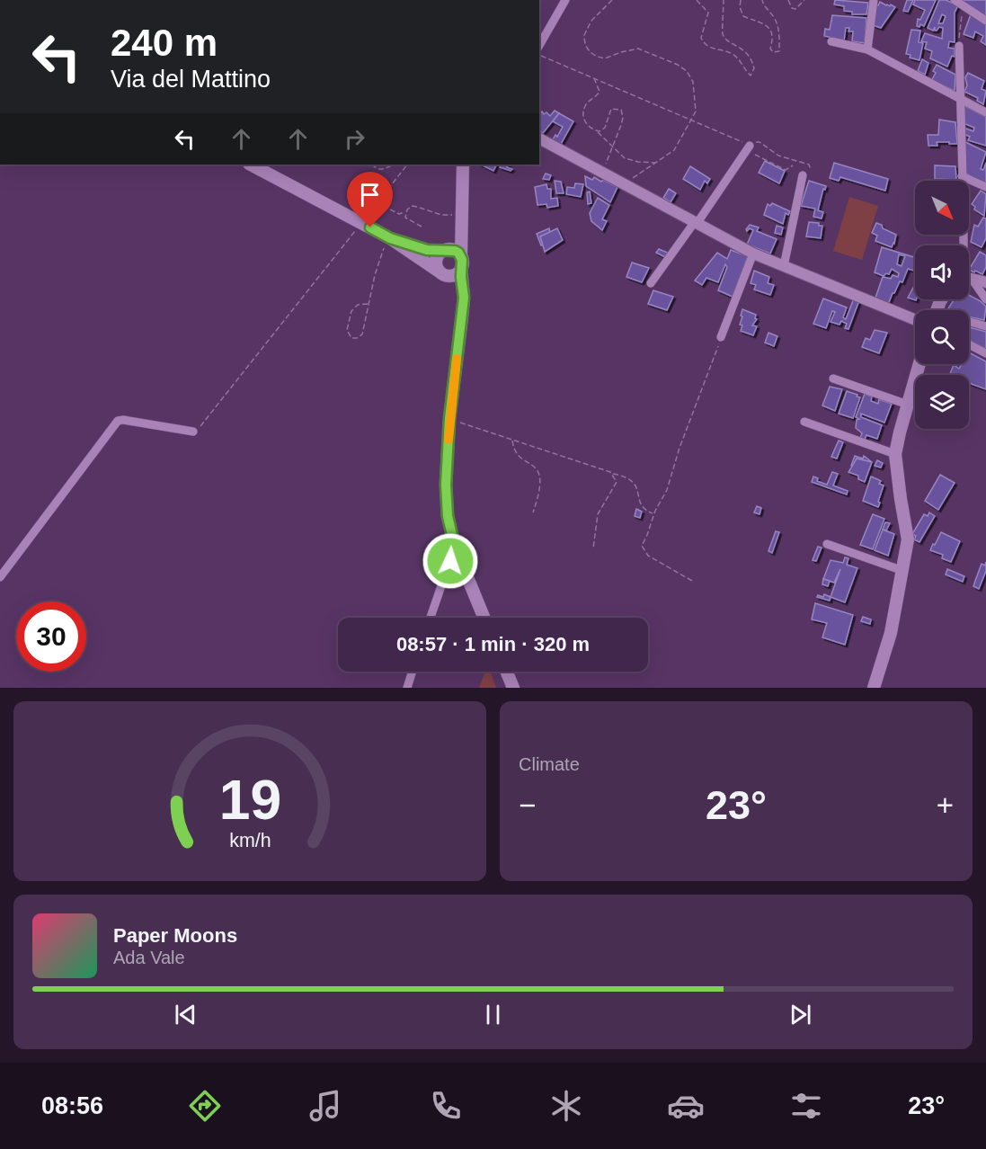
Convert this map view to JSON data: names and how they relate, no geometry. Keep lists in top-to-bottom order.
{
  "north": "bottom right",
  "page": {
    "turn": ["240 m", "Via del Mattino"],
    "limit": "30",
    "trip": "08:57 · 1 min · 320 m",
    "tile": "Climate",
    "heat": ["−", "23°", "+"],
    "song": ["Paper Moons", "Ada Vale"],
    "tabs": ["08:56", "23°"],
    "gauge": ["19", "km/h"]
  }
}
